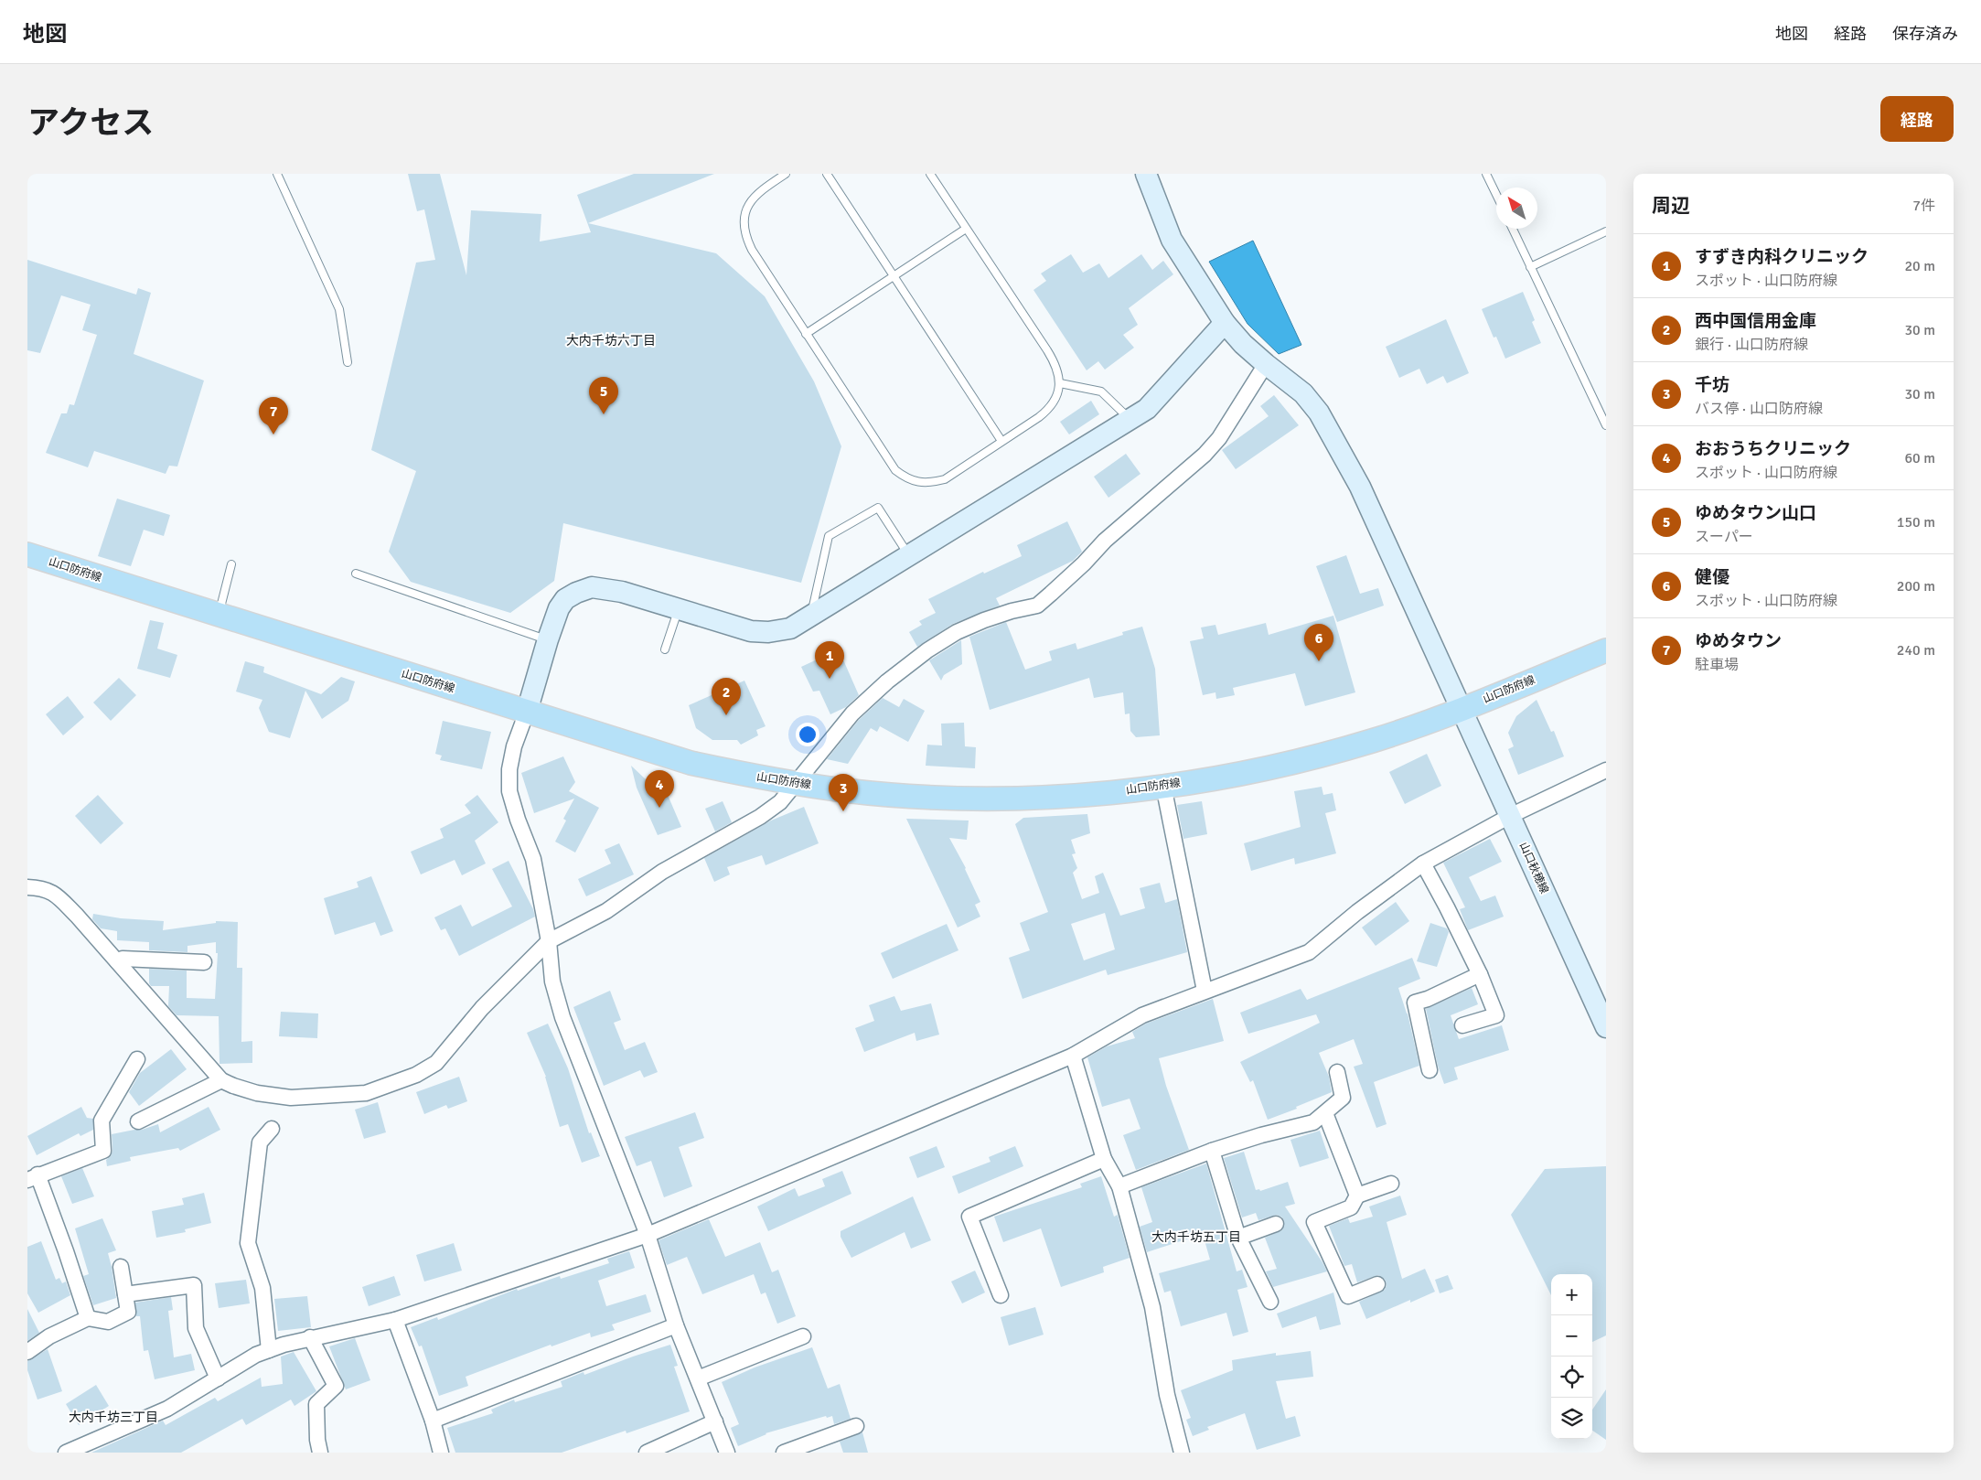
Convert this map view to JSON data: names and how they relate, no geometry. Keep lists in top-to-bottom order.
{
  "streets": {
    "main road": ["山口防府線"],
    "street": ["山口秋穂線"]
  },
  "crossings": [
    ["山口防府線", "山口秋穂線"]
  ],
  "districts": ["大内千坊六丁目", "大内千坊五丁目", "大内千坊三丁目"],
  "north": "top left",
  "page": {
    "header": "地図",
    "nav": ["地図", "経路", "保存済み"],
    "title": "アクセス",
    "buttons": "経路",
    "heading": ["周辺", "7件"],
    "list": [
      {
        "mark": "1",
        "name": "すずき内科クリニック",
        "note": "スポット · 山口防府線",
        "value": "20 m"
      },
      {
        "mark": "2",
        "name": "西中国信用金庫",
        "note": "銀行 · 山口防府線",
        "value": "30 m"
      },
      {
        "mark": "3",
        "name": "千坊",
        "note": "バス停 · 山口防府線",
        "value": "30 m"
      },
      {
        "mark": "4",
        "name": "おおうちクリニック",
        "note": "スポット · 山口防府線",
        "value": "60 m"
      },
      {
        "mark": "5",
        "name": "ゆめタウン山口",
        "note": "スーパー",
        "value": "150 m"
      },
      {
        "mark": "6",
        "name": "健優",
        "note": "スポット · 山口防府線",
        "value": "200 m"
      },
      {
        "mark": "7",
        "name": "ゆめタウン",
        "note": "駐車場",
        "value": "240 m"
      }
    ],
    "pins": [
      "5",
      "7",
      "6",
      "1",
      "2",
      "4",
      "3"
    ],
    "map_buttons": ["+", "−"]
  }
}
